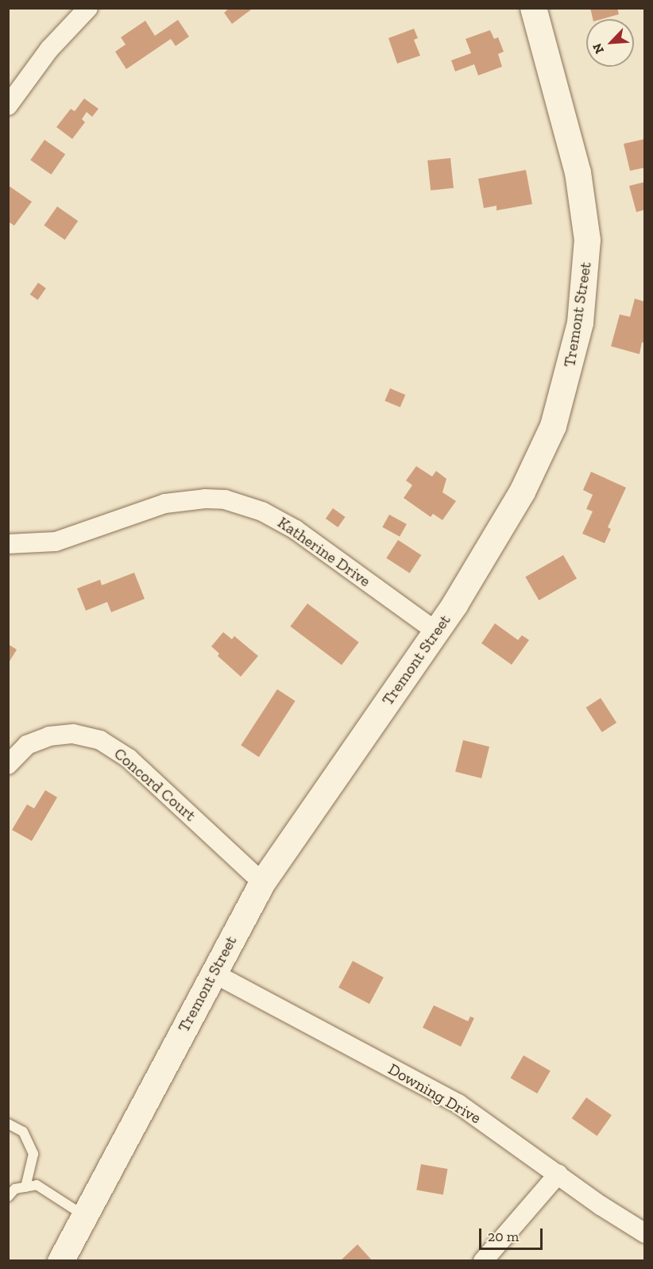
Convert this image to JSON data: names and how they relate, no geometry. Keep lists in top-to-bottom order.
{
  "streets": {
    "main road": ["Tremont Street"],
    "street": ["Katherine Drive", "Concord Court", "Downing Drive"]
  },
  "crossings": [
    ["Tremont Street", "Katherine Drive"],
    ["Tremont Street", "Concord Court"],
    ["Tremont Street", "Downing Drive"]
  ],
  "scale_bar": "20 m",
  "north": "bottom left"
}
